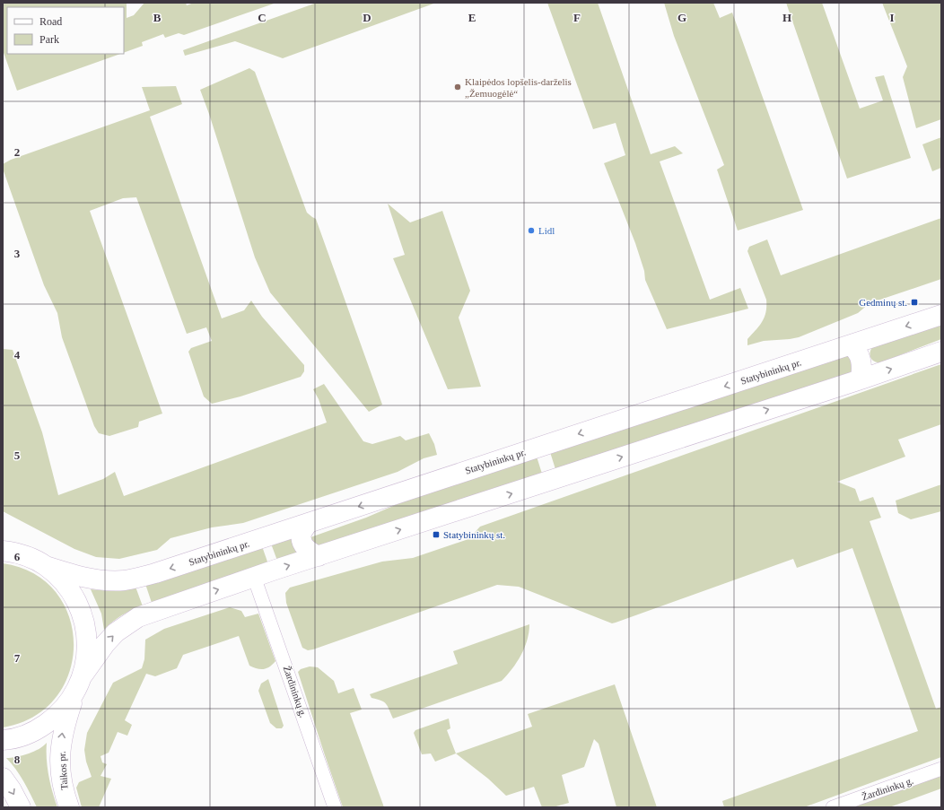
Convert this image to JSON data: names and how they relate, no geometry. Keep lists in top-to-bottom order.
{
  "streets": {
    "main road": ["Statybininkų pr.", "Taikos pr."],
    "street": ["Žardininkų g."]
  },
  "one_way": ["Taikos pr."],
  "places": {
    "other": ["Klaipėdos lopšelis-darželis „Žemuogėlė“", "Lidl"],
    "transit": ["Gedminų st.", "Statybininkų st."]
  },
  "legend": ["Road", "Park"],
  "grid": {
    "columns": [
      "B",
      "C",
      "D",
      "E",
      "F",
      "G",
      "H",
      "I"
    ],
    "rows": [
      "2",
      "3",
      "4",
      "5",
      "6",
      "7",
      "8"
    ]
  }
}
